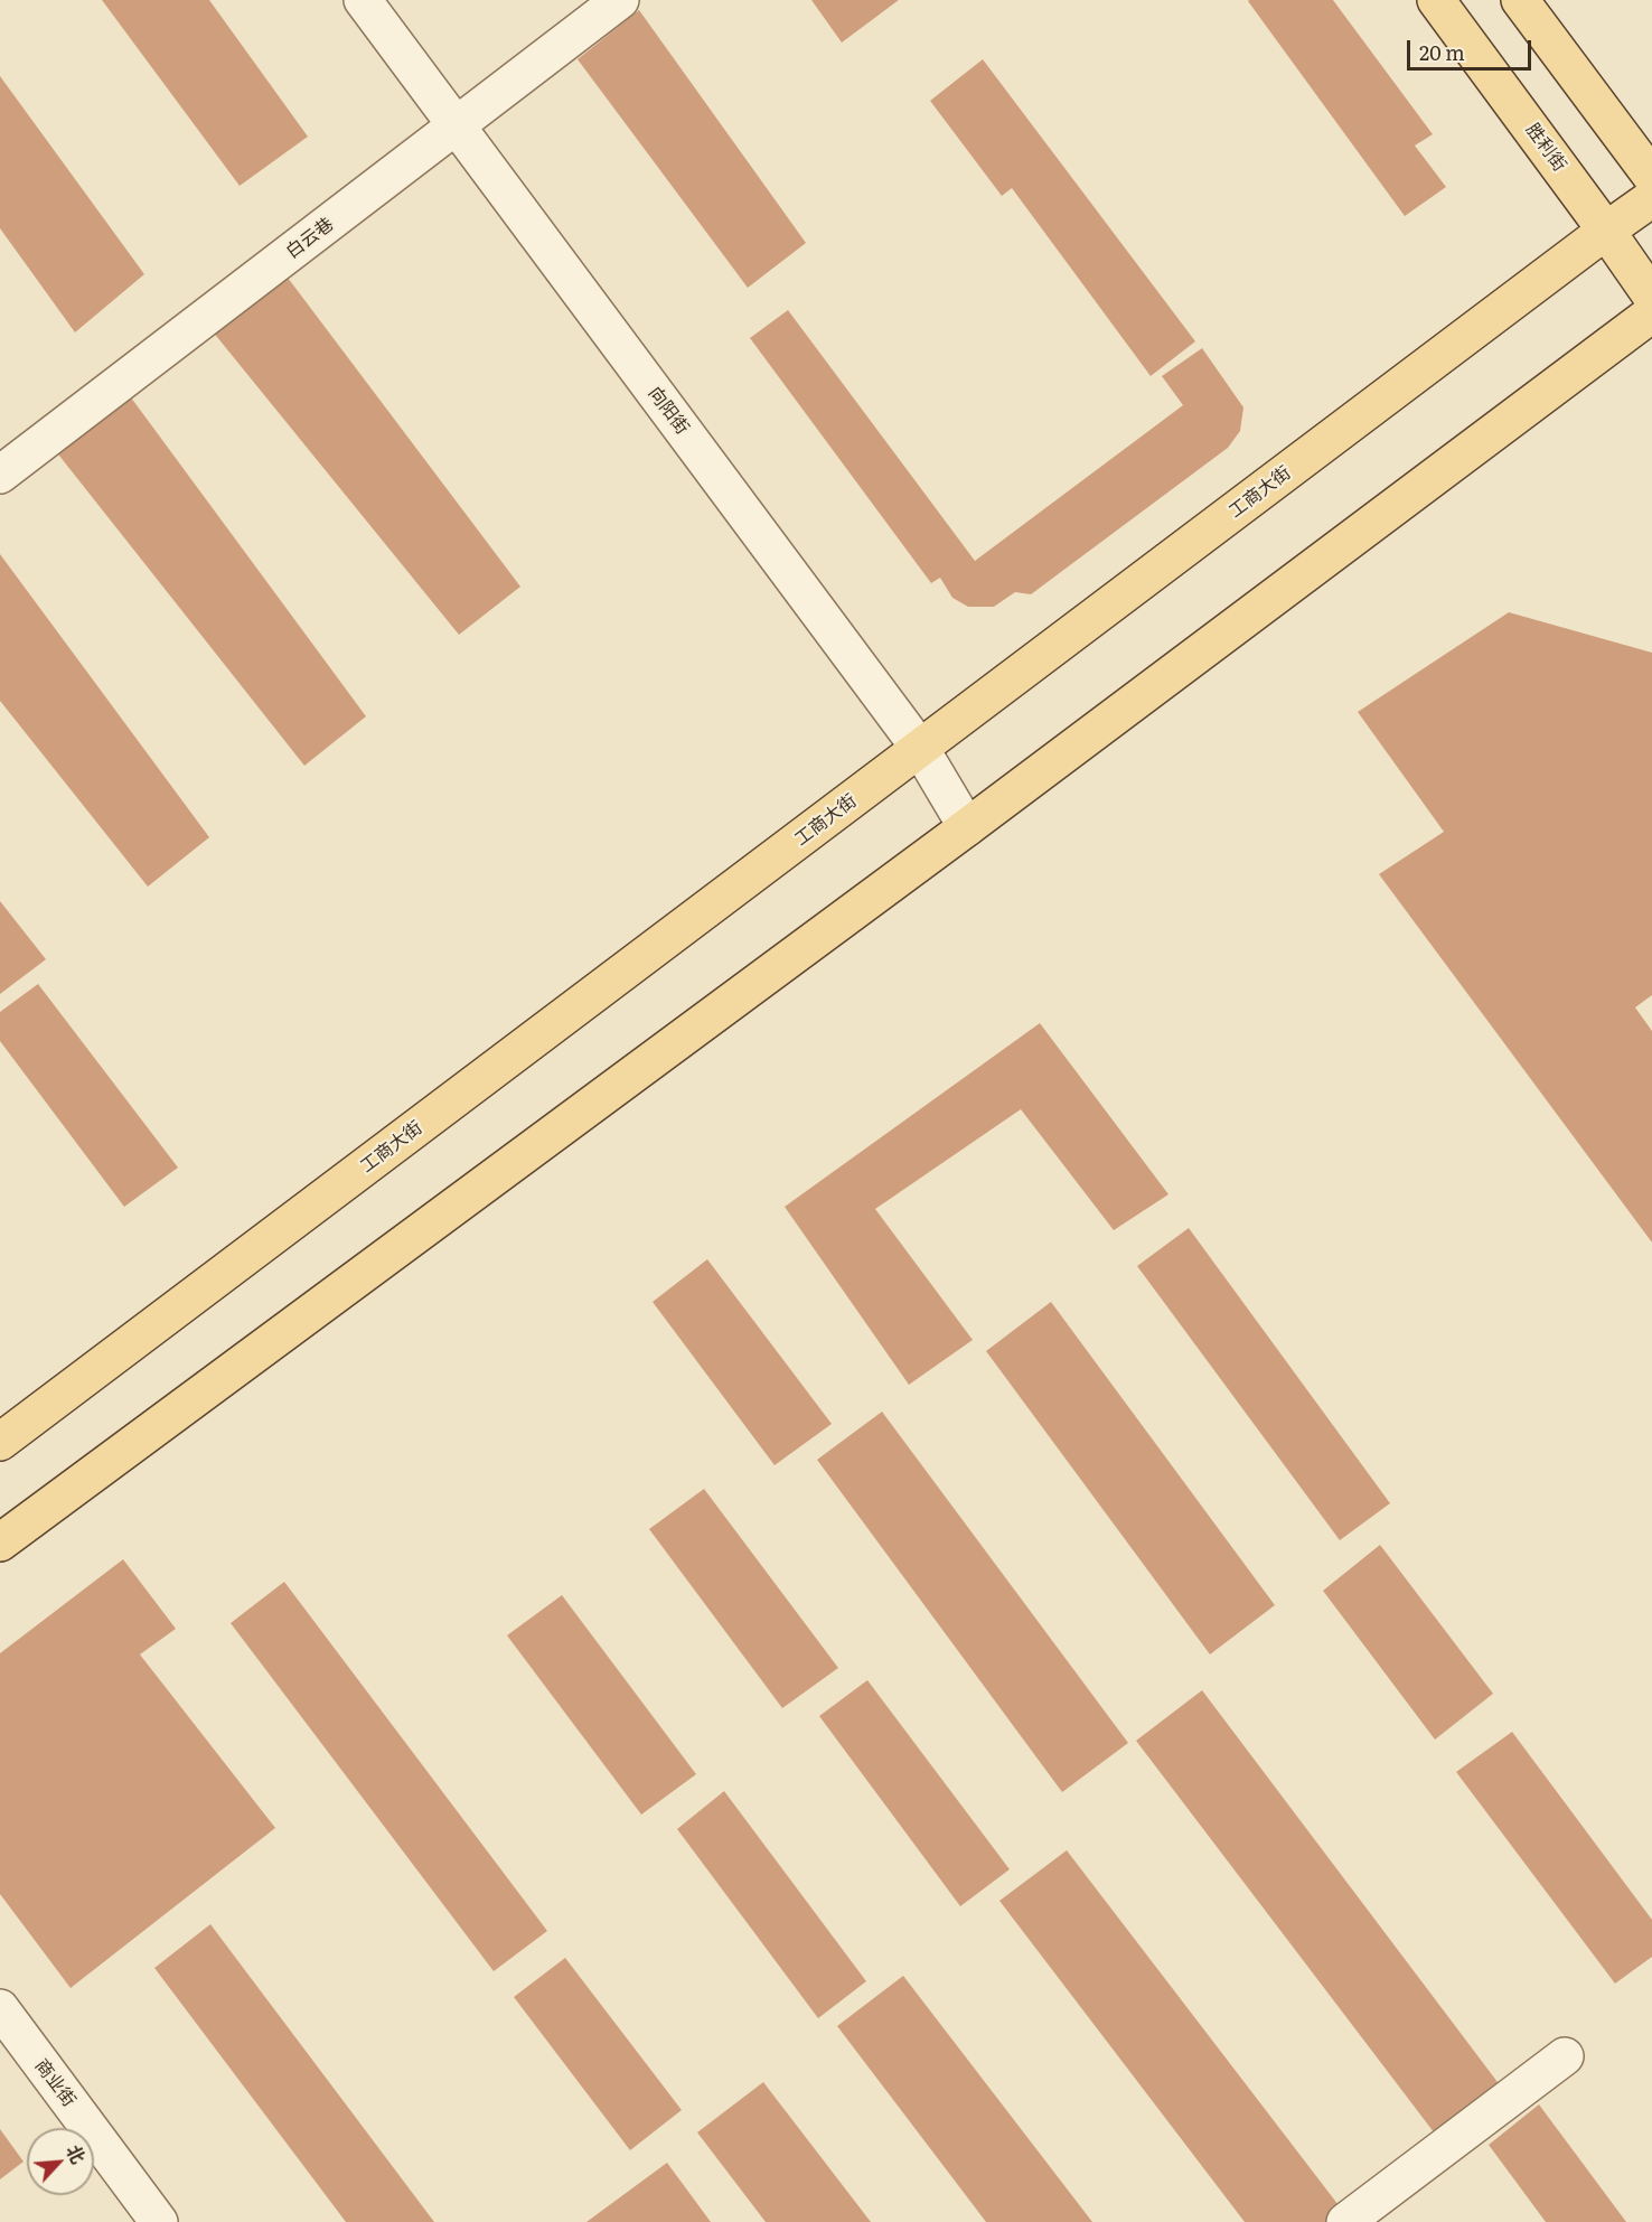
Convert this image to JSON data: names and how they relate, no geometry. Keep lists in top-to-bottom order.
{
  "streets": {
    "main road": ["胜利街", "工商大街"],
    "street": ["白云巷", "向阳街", "商业街"]
  },
  "crossings": [
    ["胜利街", "工商大街"],
    ["白云巷", "向阳街"],
    ["向阳街", "工商大街"]
  ],
  "scale_bar": "20 m",
  "north": "top right"
}
